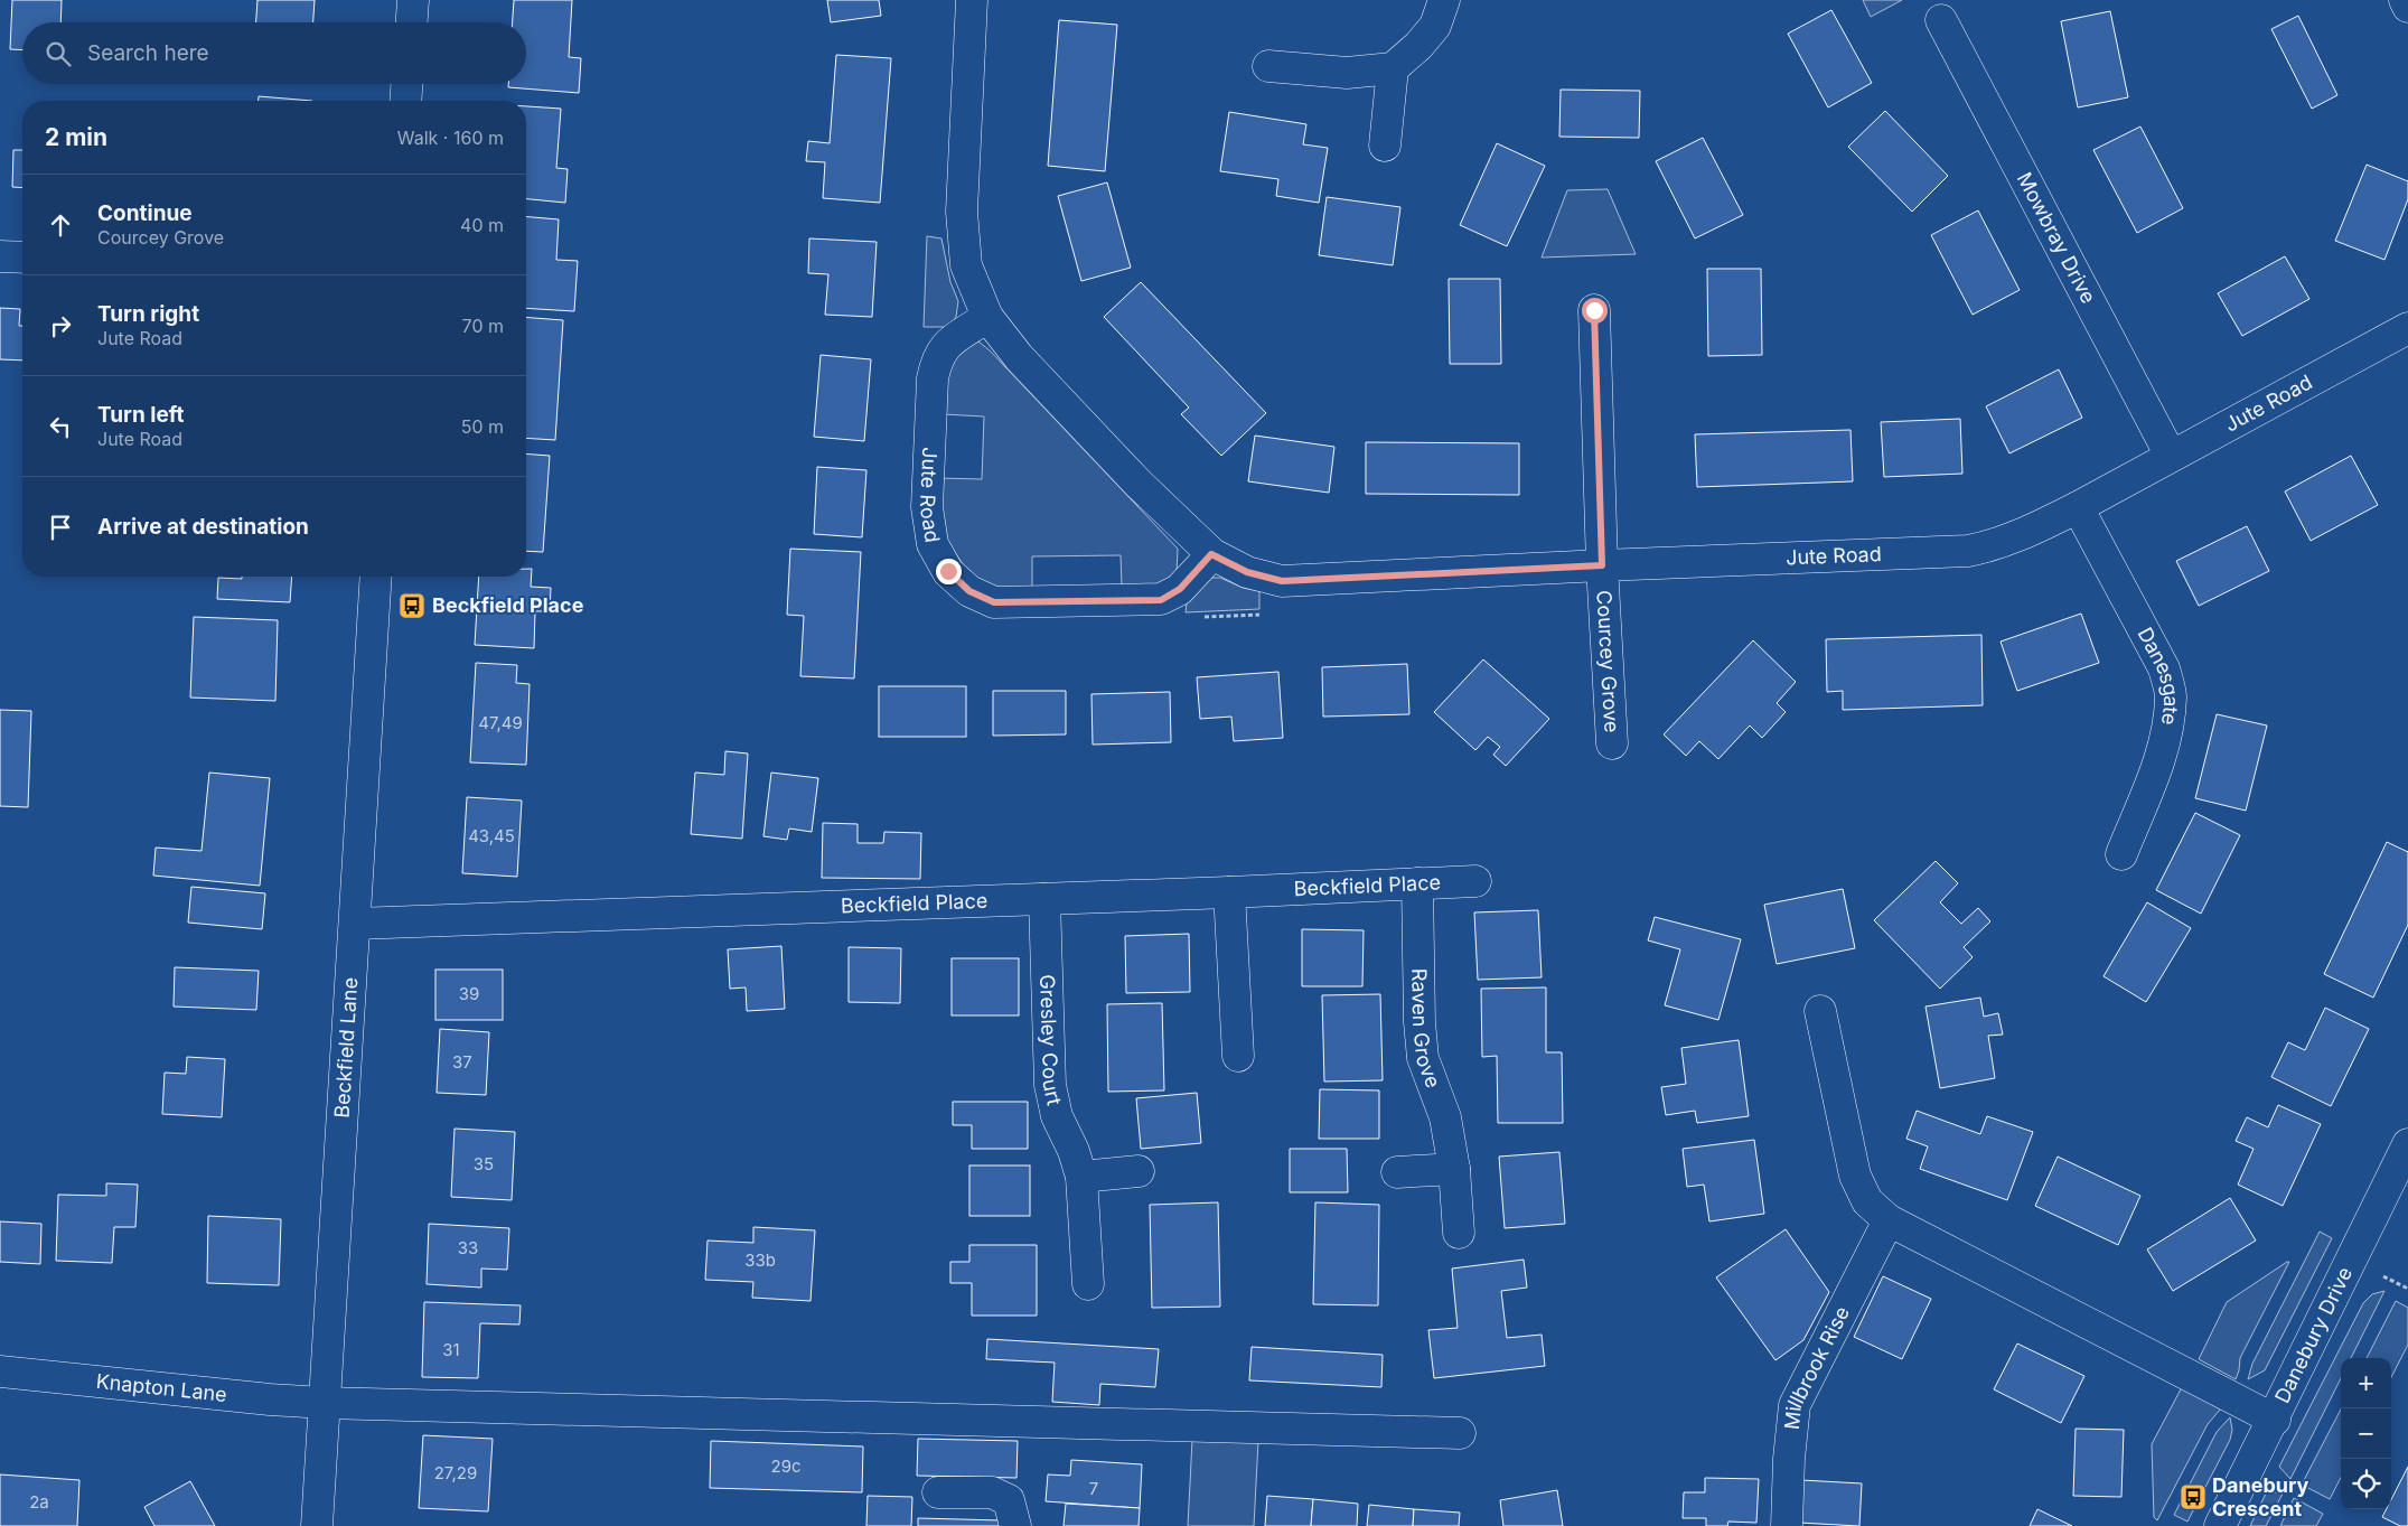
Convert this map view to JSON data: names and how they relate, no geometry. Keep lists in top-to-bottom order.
{
  "streets": {
    "street": [
      "Mowbray Drive",
      "Jute Road",
      "Courcey Grove",
      "Danesgate",
      "Beckfield Place",
      "Raven Grove",
      "Gresley Court",
      "Beckfield Lane",
      "Danebury Drive",
      "Millbrook Rise",
      "Knapton Lane"
    ]
  },
  "crossings": [
    ["Mowbray Drive", "Jute Road"],
    ["Jute Road", "Courcey Grove"],
    ["Jute Road", "Danesgate"],
    ["Beckfield Place", "Raven Grove"],
    ["Beckfield Place", "Gresley Court"],
    ["Beckfield Place", "Beckfield Lane"],
    ["Beckfield Lane", "Knapton Lane"]
  ],
  "places": {
    "bus stop": ["Beckfield Place", "Danebury Crescent"]
  },
  "house_numbers": [
    "47,49",
    "43,45",
    "39",
    "37",
    "35",
    "33",
    "33b",
    "31",
    "29c",
    "27,29",
    "7",
    "2a"
  ],
  "page": {
    "search": "Search here",
    "heading": ["2 min", "Walk · 160 m"],
    "list": [
      ["Continue", "Courcey Grove", "40 m"],
      ["Turn right", "Jute Road", "70 m"],
      ["Turn left", "Jute Road", "50 m"],
      "Arrive at destination"
    ],
    "map_buttons": ["+", "−"]
  }
}
